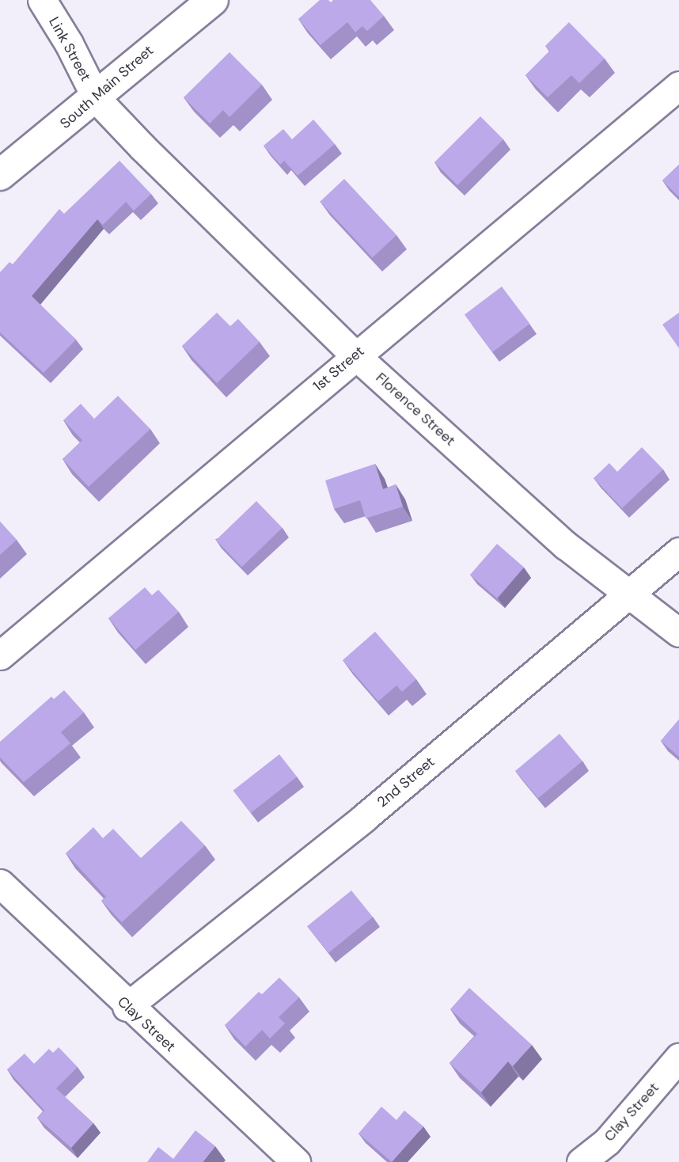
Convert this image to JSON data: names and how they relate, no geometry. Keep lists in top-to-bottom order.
{
  "streets": {
    "street": [
      "Link Street",
      "South Main Street",
      "1st Street",
      "Florence Street",
      "2nd Street",
      "Clay Street"
    ]
  },
  "crossings": [
    ["Link Street", "South Main Street"],
    ["Link Street", "Florence Street"],
    ["South Main Street", "Florence Street"],
    ["1st Street", "Florence Street"],
    ["Florence Street", "2nd Street"],
    ["2nd Street", "Clay Street"]
  ]
}
